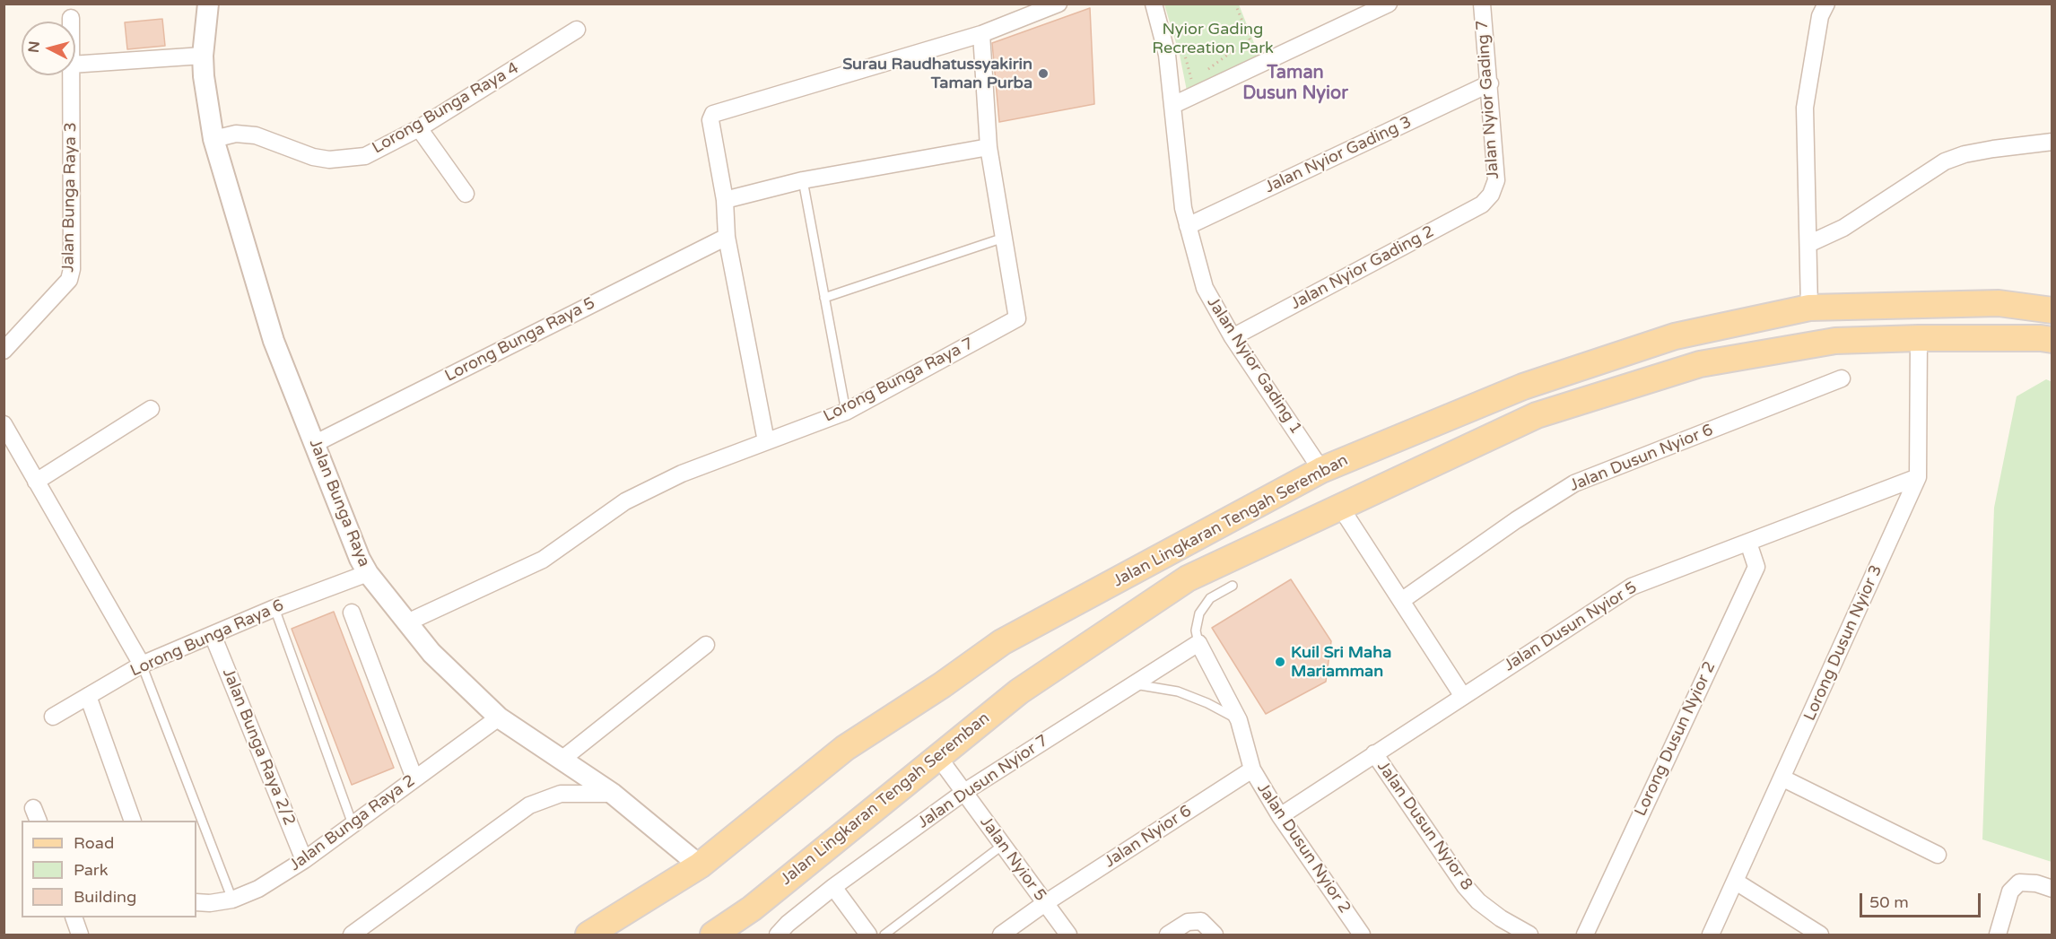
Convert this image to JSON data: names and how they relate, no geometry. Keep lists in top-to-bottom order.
{
  "streets": {
    "main road": ["Jalan Lingkaran Tengah Seremban"],
    "street": [
      "Jalan Nyior Gading 7",
      "Lorong Bunga Raya 4",
      "Jalan Nyior Gading 3",
      "Jalan Bunga Raya 3",
      "Jalan Nyior Gading 2",
      "Lorong Bunga Raya 5",
      "Jalan Nyior Gading 1",
      "Lorong Bunga Raya 7",
      "Jalan Dusun Nyior 6",
      "Jalan Bunga Raya",
      "Jalan Dusun Nyior 5",
      "Lorong Bunga Raya 6",
      "Lorong Dusun Nyior 3",
      "Lorong Dusun Nyior 2",
      "Jalan Bunga Raya 2/2",
      "Jalan Dusun Nyior 7",
      "Jalan Bunga Raya 2",
      "Jalan Dusun Nyior 8",
      "Jalan Nyior 6",
      "Jalan Dusun Nyior 2",
      "Jalan Nyior 5"
    ]
  },
  "crossings": [
    ["Jalan Nyior Gading 7", "Jalan Nyior Gading 3"],
    ["Jalan Nyior Gading 7", "Jalan Nyior Gading 2"],
    ["Lorong Bunga Raya 4", "Jalan Bunga Raya"],
    ["Jalan Nyior Gading 3", "Jalan Nyior Gading 1"],
    ["Jalan Nyior Gading 2", "Jalan Nyior Gading 1"],
    ["Lorong Bunga Raya 5", "Jalan Bunga Raya"],
    ["Jalan Nyior Gading 1", "Jalan Lingkaran Tengah Seremban"],
    ["Lorong Bunga Raya 7", "Jalan Bunga Raya"],
    ["Jalan Bunga Raya", "Jalan Lingkaran Tengah Seremban"],
    ["Jalan Bunga Raya", "Lorong Bunga Raya 6"],
    ["Jalan Bunga Raya", "Jalan Bunga Raya 2"],
    ["Jalan Lingkaran Tengah Seremban", "Lorong Dusun Nyior 3"],
    ["Jalan Lingkaran Tengah Seremban", "Jalan Nyior 5"],
    ["Jalan Dusun Nyior 5", "Lorong Dusun Nyior 3"],
    ["Jalan Dusun Nyior 5", "Lorong Dusun Nyior 2"],
    ["Jalan Dusun Nyior 5", "Jalan Dusun Nyior 8"],
    ["Jalan Dusun Nyior 5", "Jalan Dusun Nyior 2"],
    ["Lorong Bunga Raya 6", "Jalan Bunga Raya 2/2"],
    ["Jalan Bunga Raya 2/2", "Jalan Bunga Raya 2"],
    ["Jalan Dusun Nyior 7", "Jalan Dusun Nyior 2"],
    ["Jalan Dusun Nyior 7", "Jalan Nyior 5"],
    ["Jalan Nyior 6", "Jalan Dusun Nyior 2"],
    ["Jalan Nyior 6", "Jalan Nyior 5"]
  ],
  "districts": ["Taman Dusun Nyior"],
  "parks": ["Nyior Gading Recreation Park"],
  "places": ["Surau Raudhatussyakirin Taman Purba", "Kuil Sri Maha Mariamman"],
  "legend": ["Road", "Park", "Building"],
  "scale_bar": "50 m",
  "north": "left"
}
